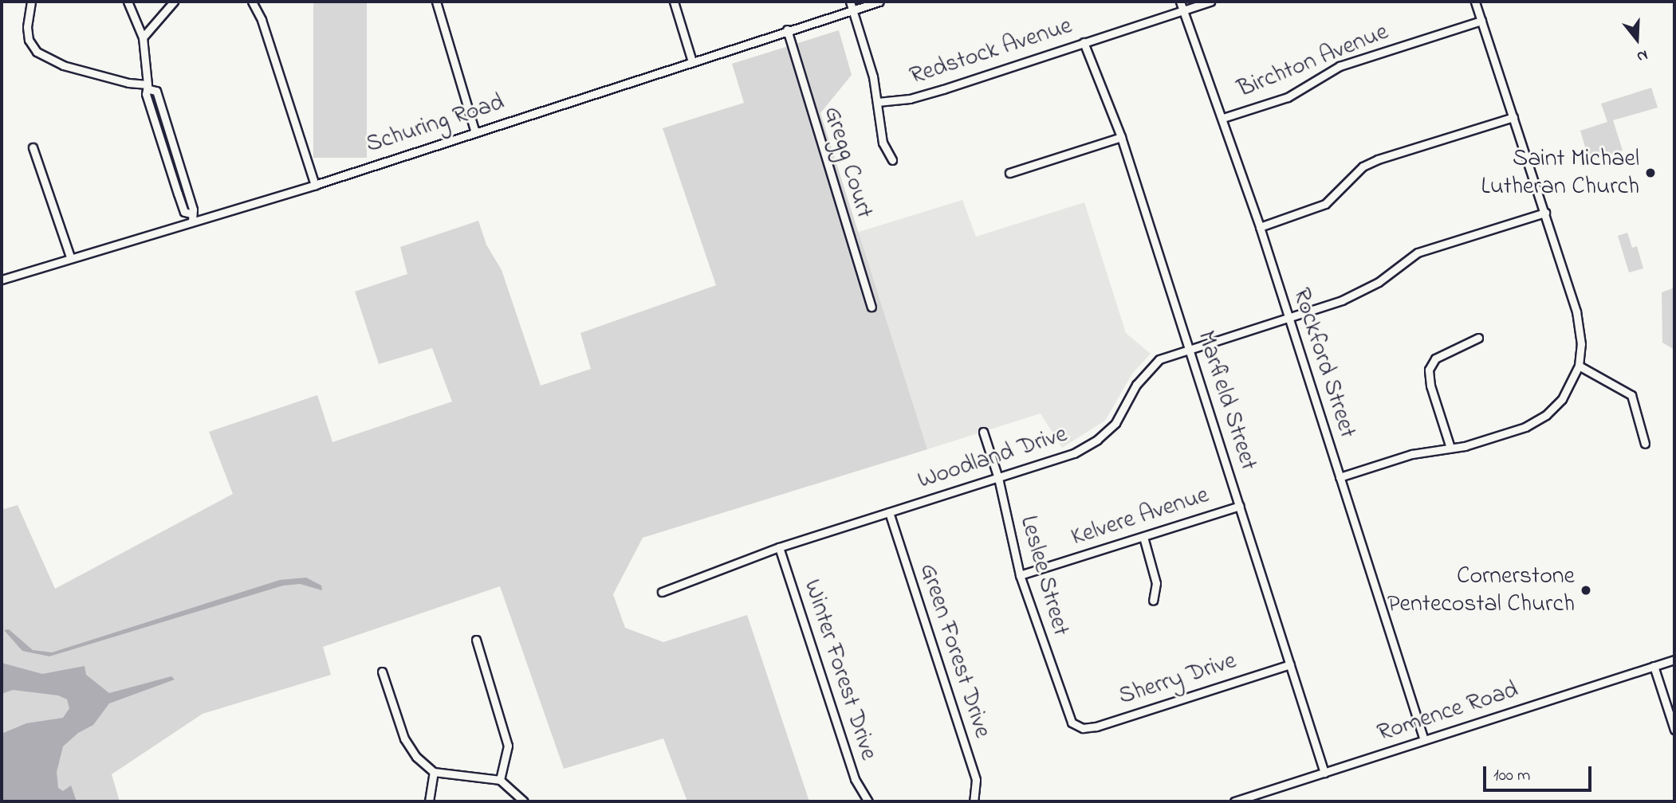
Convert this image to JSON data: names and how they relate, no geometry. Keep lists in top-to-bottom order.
{
  "streets": {
    "street": [
      "Redstock Avenue",
      "Birchton Avenue",
      "Schuring Road",
      "Gregg Court",
      "Rockford Street",
      "Marfield Street",
      "Woodland Drive",
      "Kelvere Avenue",
      "Leslee Street",
      "Green Forest Drive",
      "Winter Forest Drive",
      "Sherry Drive",
      "Romence Road"
    ]
  },
  "crossings": [
    ["Redstock Avenue", "Rockford Street"],
    ["Redstock Avenue", "Marfield Street"],
    ["Birchton Avenue", "Rockford Street"],
    ["Schuring Road", "Gregg Court"],
    ["Rockford Street", "Woodland Drive"],
    ["Rockford Street", "Romence Road"],
    ["Marfield Street", "Woodland Drive"],
    ["Marfield Street", "Kelvere Avenue"],
    ["Marfield Street", "Sherry Drive"],
    ["Marfield Street", "Romence Road"],
    ["Woodland Drive", "Leslee Street"],
    ["Woodland Drive", "Green Forest Drive"],
    ["Woodland Drive", "Winter Forest Drive"],
    ["Kelvere Avenue", "Leslee Street"],
    ["Leslee Street", "Sherry Drive"]
  ],
  "places": ["Saint Michael Lutheran Church", "Cornerstone Pentecostal Church"],
  "scale_bar": "100 m",
  "north": "bottom"
}
